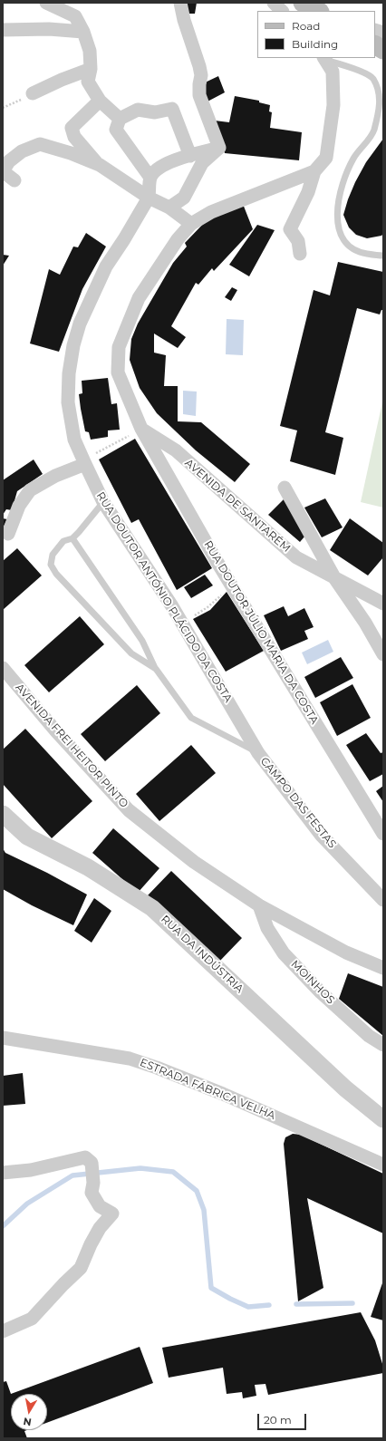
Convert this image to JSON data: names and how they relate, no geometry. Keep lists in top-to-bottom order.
{
  "streets": {
    "street": [
      "AVENIDA DE SANTARÉM",
      "RUA DOUTOR ANTÓNIO PLÁCIDO DA COSTA",
      "RUA DOUTOR JÚLIO MARIA DA COSTA",
      "AVENIDA FREI HEITOR PINTO",
      "CAMPO DAS FESTAS",
      "RUA DA INDÚSTRIA",
      "MOINHOS",
      "ESTRADA FÁBRICA VELHA"
    ]
  },
  "crossings": [
    ["AVENIDA DE SANTARÉM", "RUA DOUTOR JÚLIO MARIA DA COSTA"],
    ["RUA DOUTOR ANTÓNIO PLÁCIDO DA COSTA", "CAMPO DAS FESTAS"],
    ["AVENIDA FREI HEITOR PINTO", "MOINHOS"]
  ],
  "legend": ["Road", "Building"],
  "scale_bar": "20 m",
  "north": "bottom"
}
